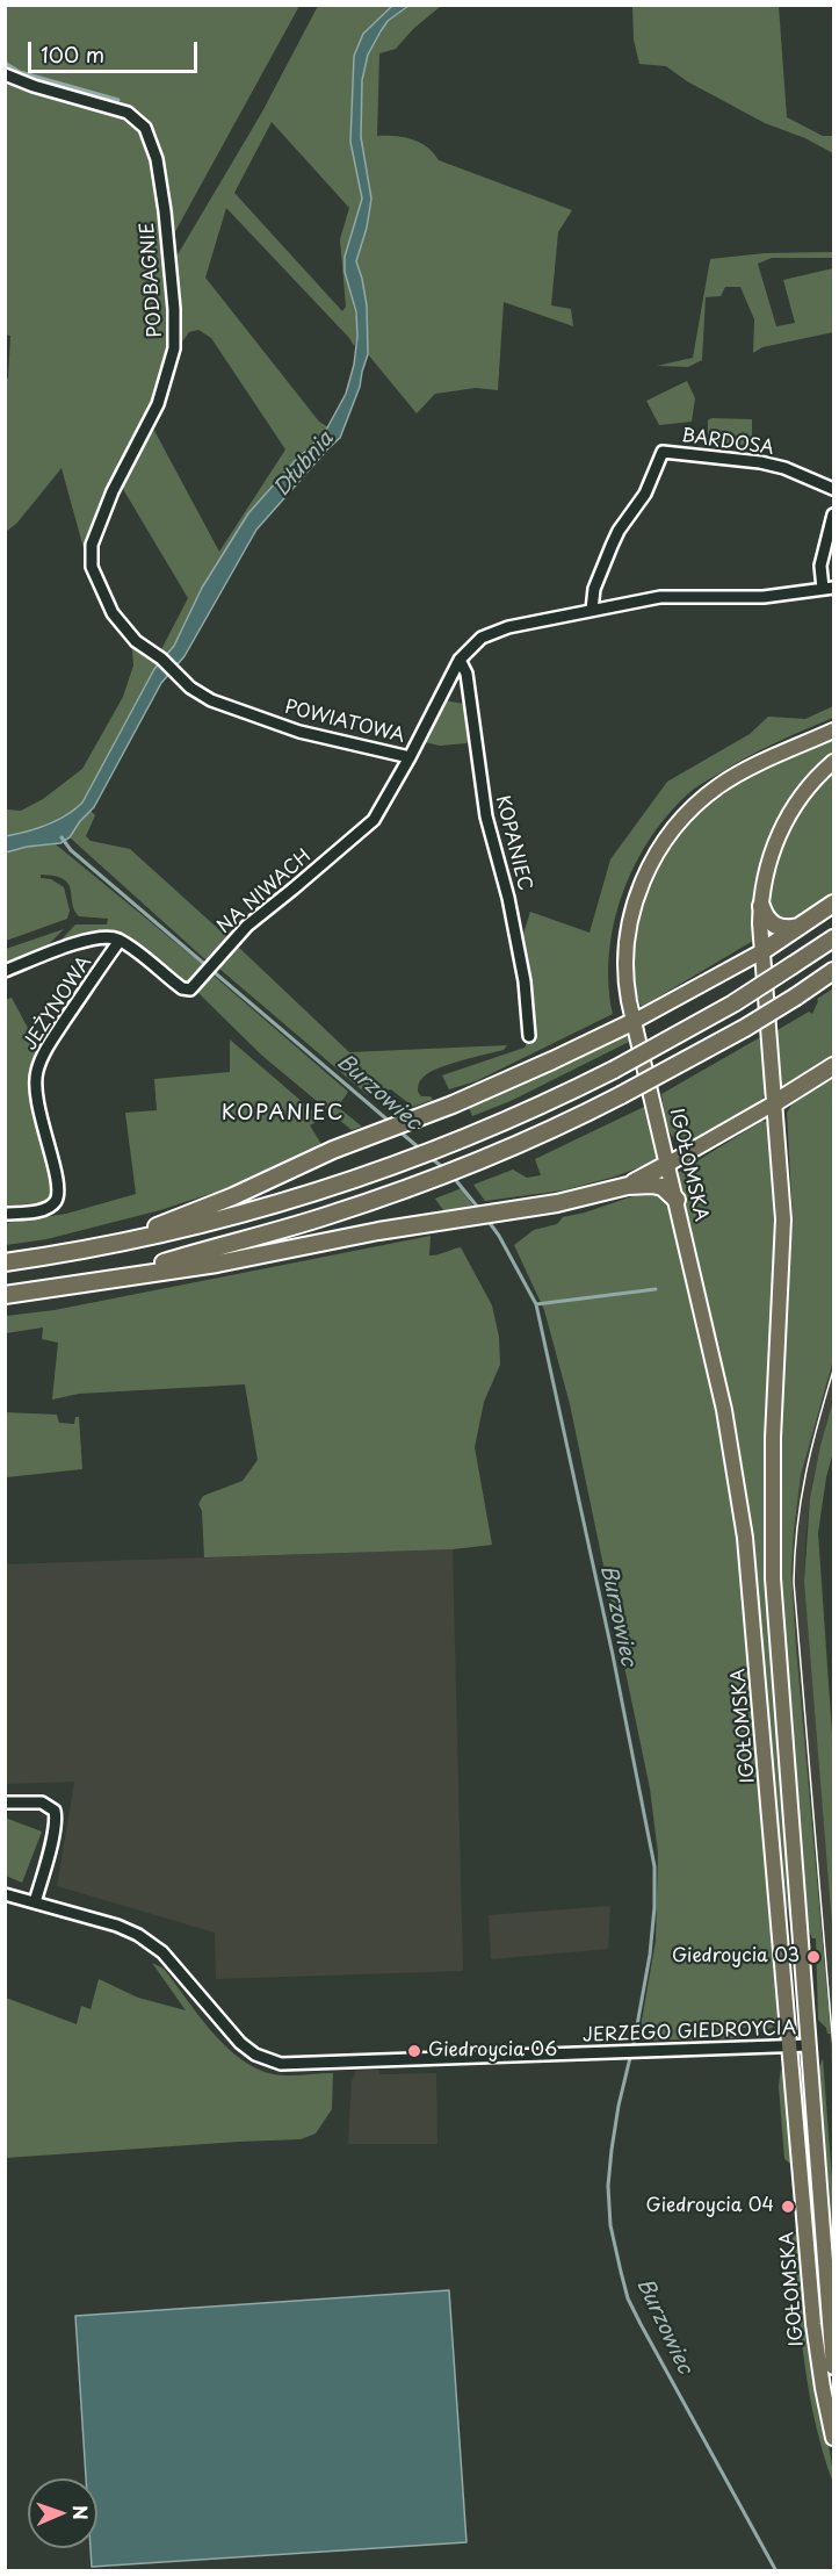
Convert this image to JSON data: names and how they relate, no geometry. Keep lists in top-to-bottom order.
{
  "streets": {
    "main road": ["IGOŁOMSKA"],
    "street": [
      "PODBAGNIE",
      "BARDOSA",
      "POWIATOWA",
      "KOPANIEC",
      "NA NIWACH",
      "JEŻYNOWA",
      "JERZEGO GIEDROYCIA"
    ]
  },
  "crossings": [
    ["PODBAGNIE", "POWIATOWA"],
    ["BARDOSA", "POWIATOWA"],
    ["POWIATOWA", "KOPANIEC"],
    ["POWIATOWA", "NA NIWACH"],
    ["NA NIWACH", "JEŻYNOWA"],
    ["IGOŁOMSKA", "JERZEGO GIEDROYCIA"]
  ],
  "districts": ["KOPANIEC"],
  "water": ["Dłubnia", "Burzowiec"],
  "places": ["Giedroycia 03", "Giedroycia 06", "Giedroycia 04"],
  "scale_bar": "100 m",
  "north": "right"
}
